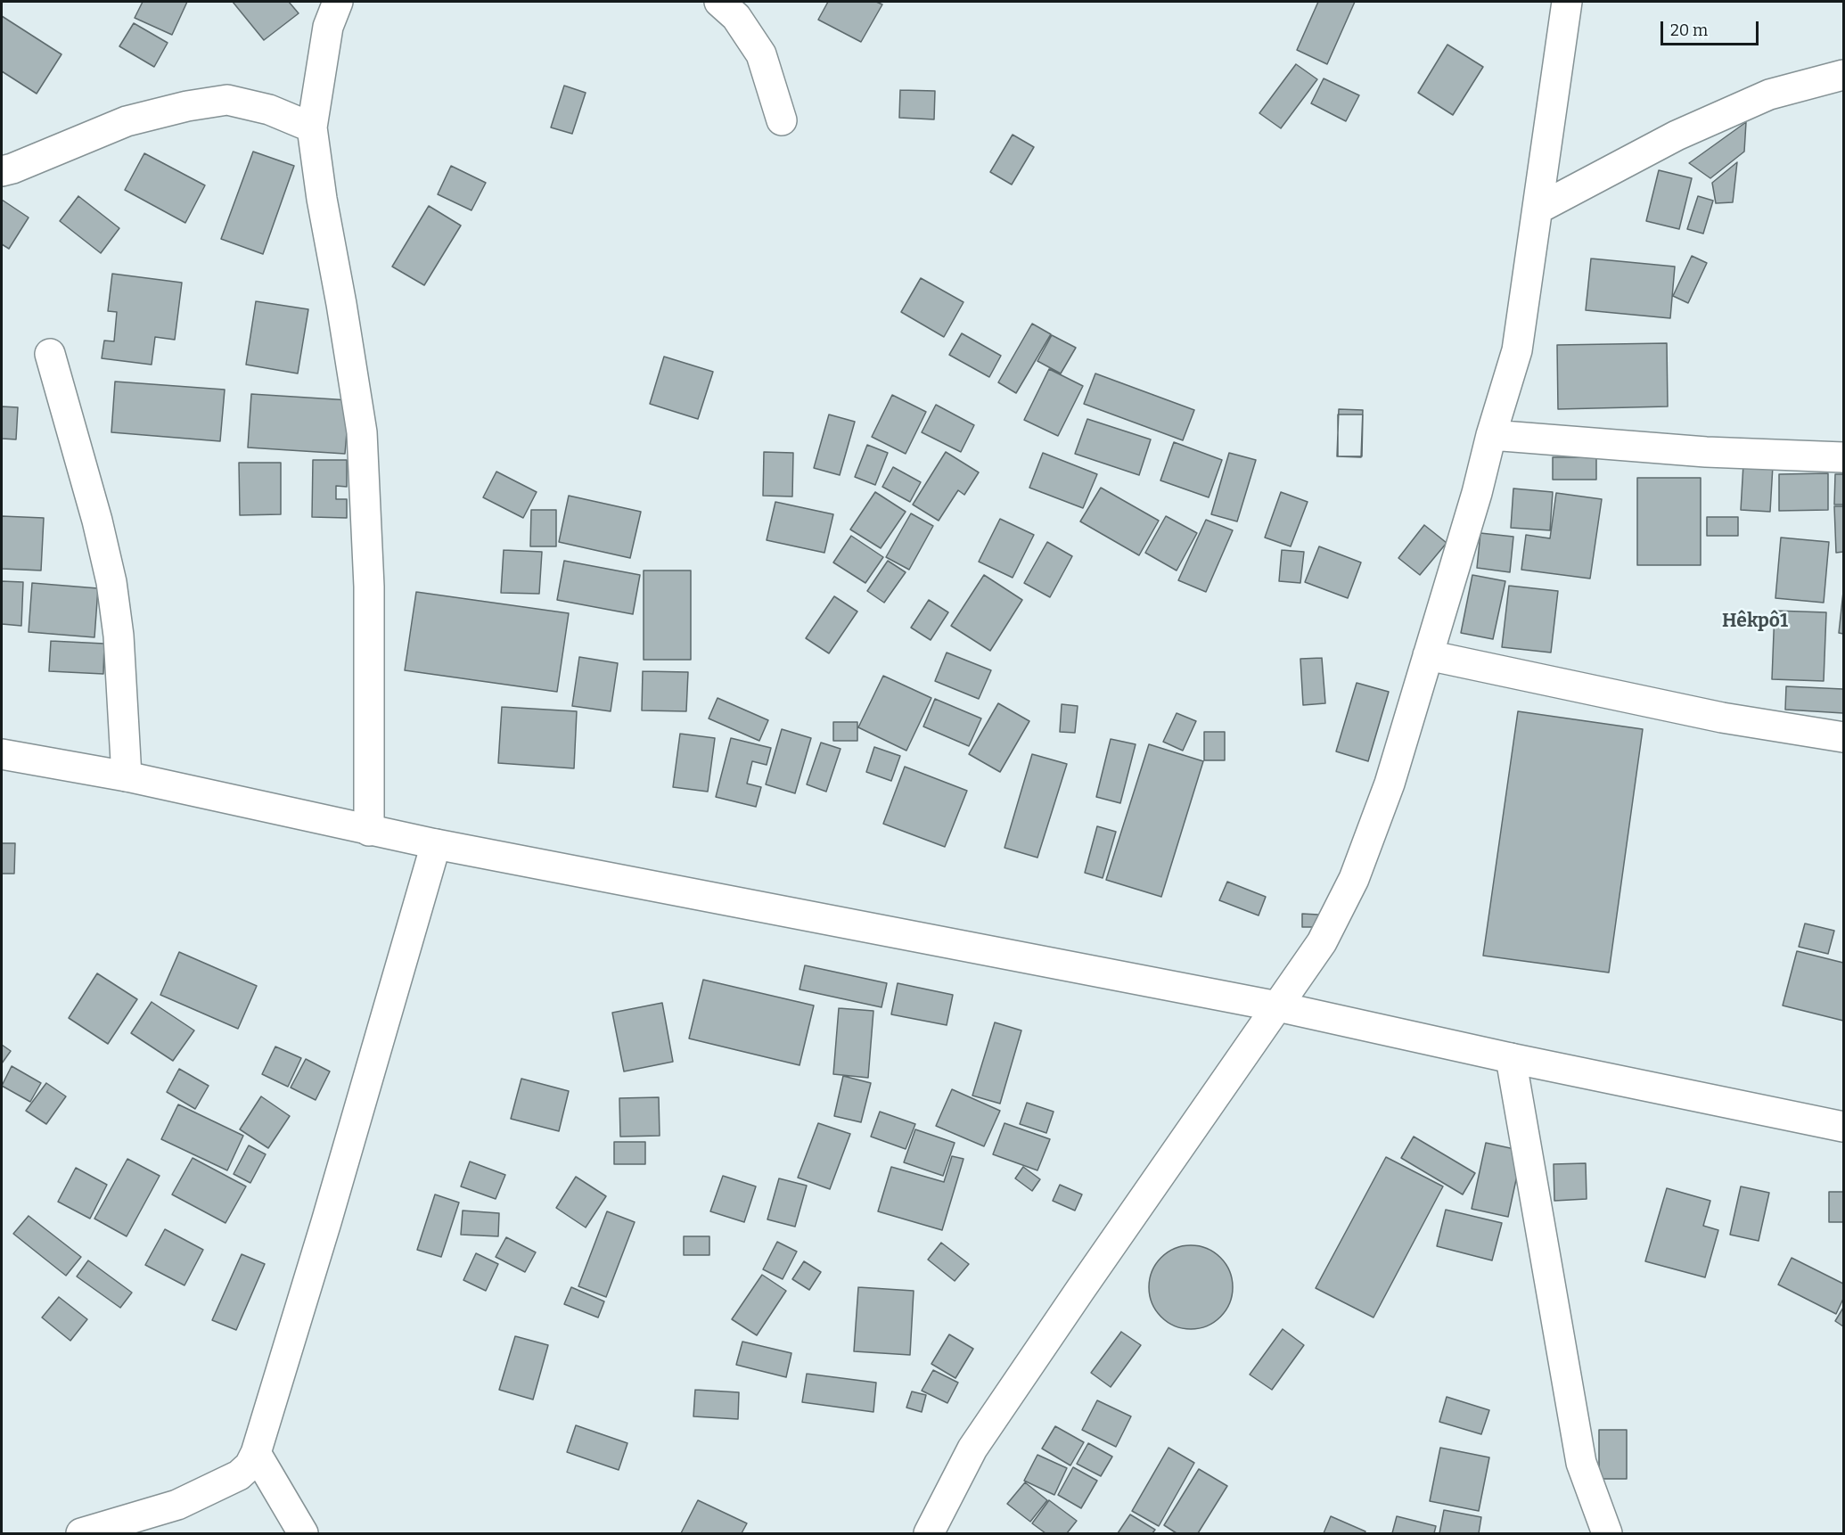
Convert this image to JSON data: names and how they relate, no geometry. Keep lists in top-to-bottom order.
{
  "districts": ["Hêkpô1"],
  "scale_bar": "20 m"
}
